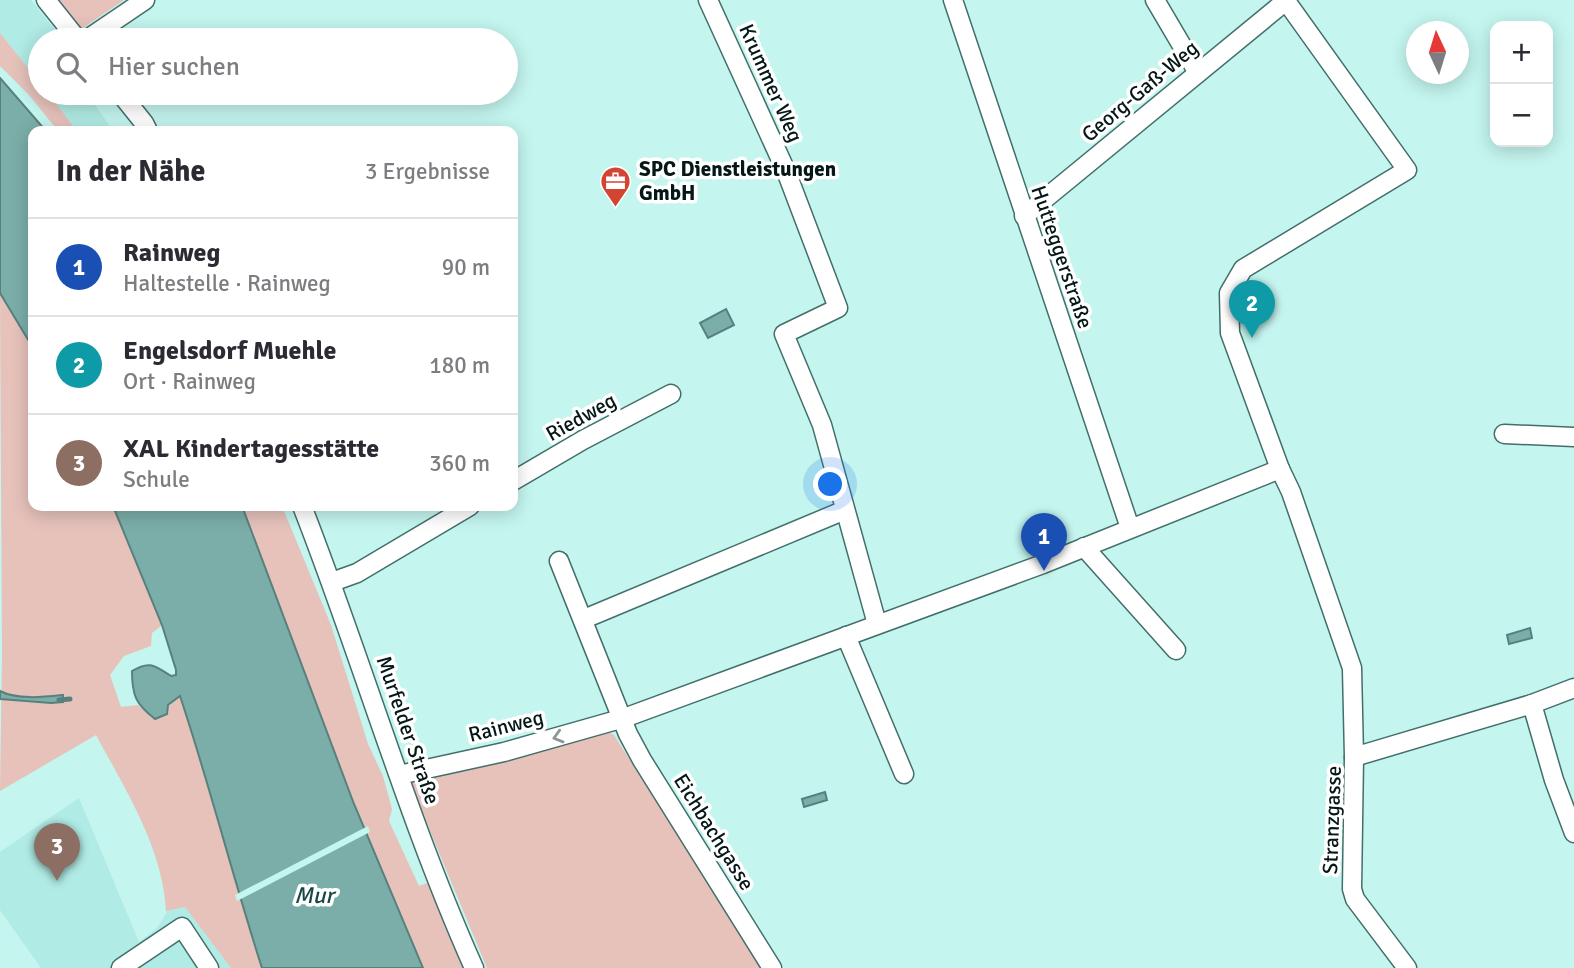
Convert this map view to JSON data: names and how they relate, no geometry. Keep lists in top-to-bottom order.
{
  "streets": {
    "street": [
      "Krummer Weg",
      "Georg-Gaß-Weg",
      "Hutteggerstraße",
      "Riedweg",
      "Rainweg",
      "Murfelder Straße",
      "Stranzgasse",
      "Eichbachgasse"
    ]
  },
  "crossings": [
    ["Krummer Weg", "Rainweg"],
    ["Georg-Gaß-Weg", "Hutteggerstraße"],
    ["Georg-Gaß-Weg", "Rainweg"],
    ["Hutteggerstraße", "Rainweg"],
    ["Rainweg", "Murfelder Straße"],
    ["Rainweg", "Eichbachgasse"]
  ],
  "water": ["Mur"],
  "places": {
    "office": ["SPC Dienstleistungen GmbH"]
  },
  "north": "top",
  "page": {
    "map_buttons": ["+", "−"],
    "search": "Hier suchen",
    "heading": ["In der Nähe", "3 Ergebnisse"],
    "list": [
      {
        "mark": "1",
        "name": "Rainweg",
        "note": "Haltestelle · Rainweg",
        "value": "90 m"
      },
      {
        "mark": "2",
        "name": "Engelsdorf Muehle",
        "note": "Ort · Rainweg",
        "value": "180 m"
      },
      {
        "mark": "3",
        "name": "XAL Kindertagesstätte",
        "note": "Schule",
        "value": "360 m"
      }
    ],
    "pins": ["2", "1", "3"]
  }
}
